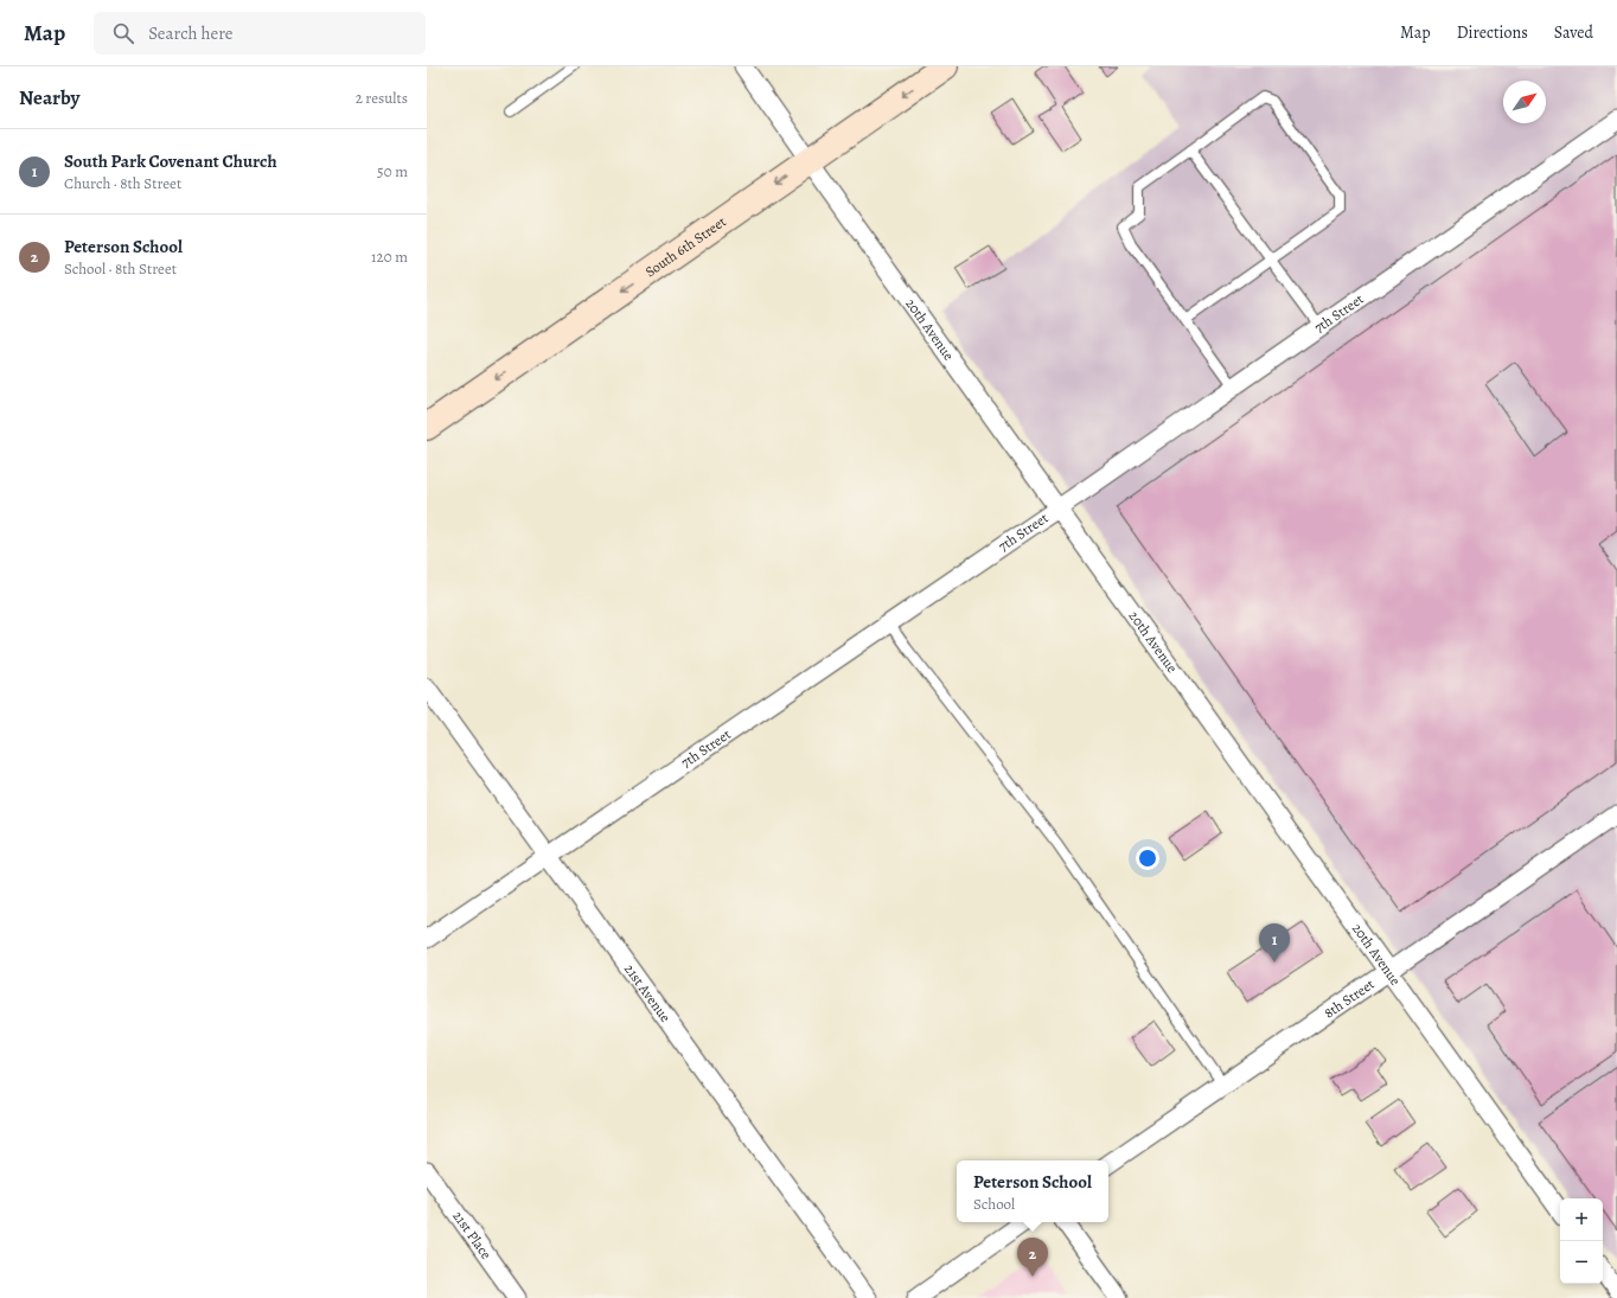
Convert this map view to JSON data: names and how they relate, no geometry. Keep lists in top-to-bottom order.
{
  "streets": {
    "street": [
      "South 6th Street",
      "7th Street",
      "20th Avenue",
      "21st Avenue",
      "8th Street",
      "21st Place"
    ]
  },
  "crossings": [
    ["South 6th Street", "20th Avenue"],
    ["7th Street", "20th Avenue"],
    ["7th Street", "21st Avenue"],
    ["20th Avenue", "8th Street"]
  ],
  "one_way": ["South 6th Street"],
  "north": "top right",
  "page": {
    "header": "Map",
    "search": "Search here",
    "nav": ["Map", "Directions", "Saved"],
    "heading": ["Nearby", "2 results"],
    "list": [
      {
        "mark": "1",
        "name": "South Park Covenant Church",
        "note": "Church · 8th Street",
        "value": "50 m"
      },
      {
        "mark": "2",
        "name": "Peterson School",
        "note": "School · 8th Street",
        "value": "120 m"
      }
    ],
    "pins": ["1", "2"],
    "popup": ["Peterson School", "School"],
    "map_buttons": ["+", "−"]
  }
}
